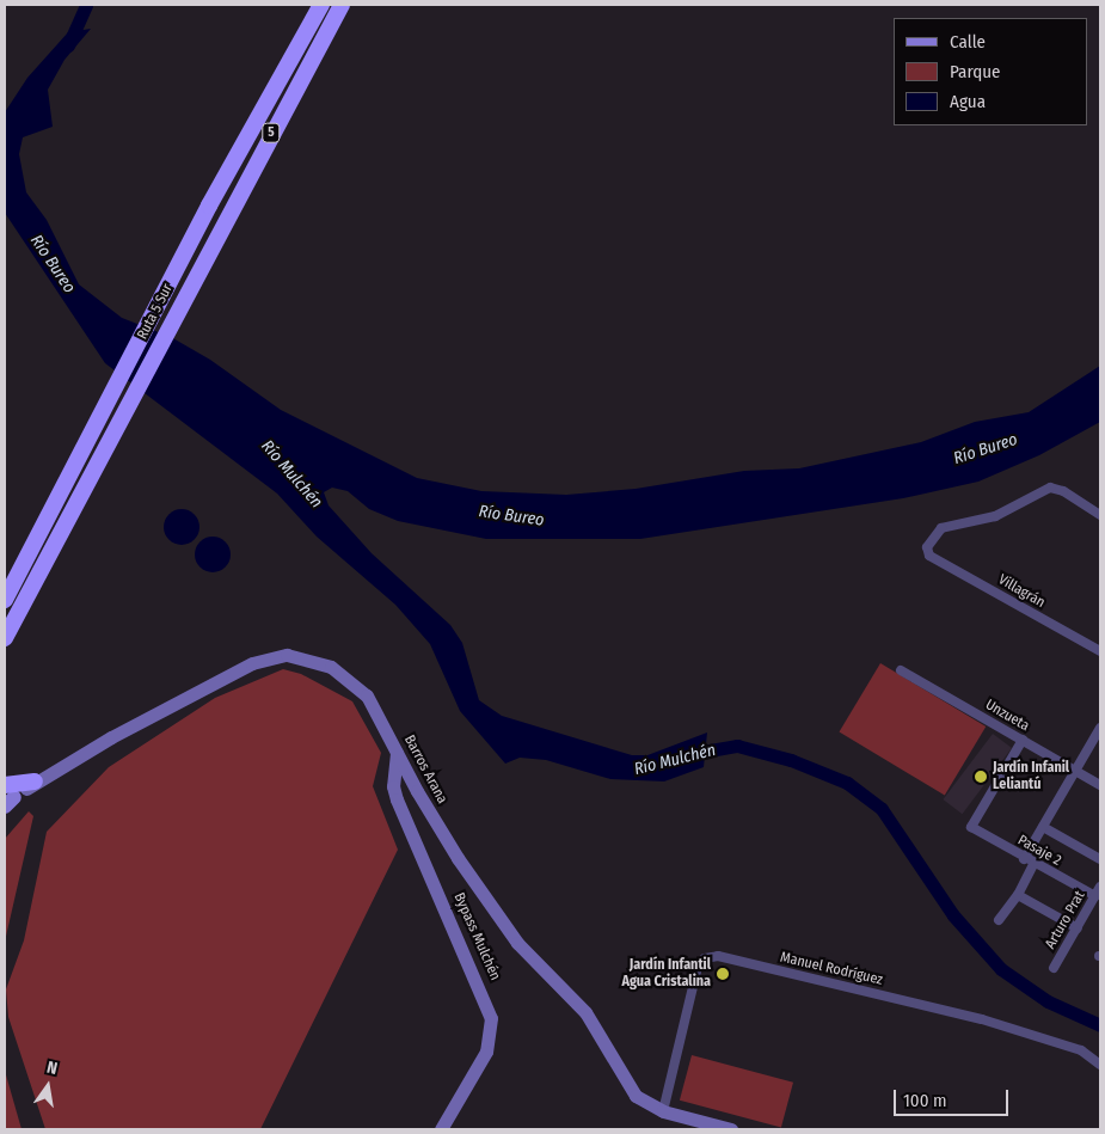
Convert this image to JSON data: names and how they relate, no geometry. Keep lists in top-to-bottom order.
{
  "streets": {
    "highway": ["5", "Ruta 5 Sur"],
    "main road": ["Barros Arana", "Bypass Mulchén"],
    "street": [
      "Villagrán",
      "Unzueta",
      "Pasaje 2",
      "Arturo Prat",
      "Manuel Rodríguez"
    ]
  },
  "crossings": [
    ["Unzueta", "Pasaje 2"],
    ["Barros Arana", "Bypass Mulchén"],
    ["Barros Arana", "Manuel Rodríguez"],
    ["Pasaje 2", "Arturo Prat"]
  ],
  "water": ["Río Bureo", "Río Mulchén"],
  "places": ["Jardín Infanil Leliantú", "Jardín Infantil Agua Cristalina"],
  "legend": ["Calle", "Parque", "Agua"],
  "scale_bar": "100 m",
  "north": "top"
}
